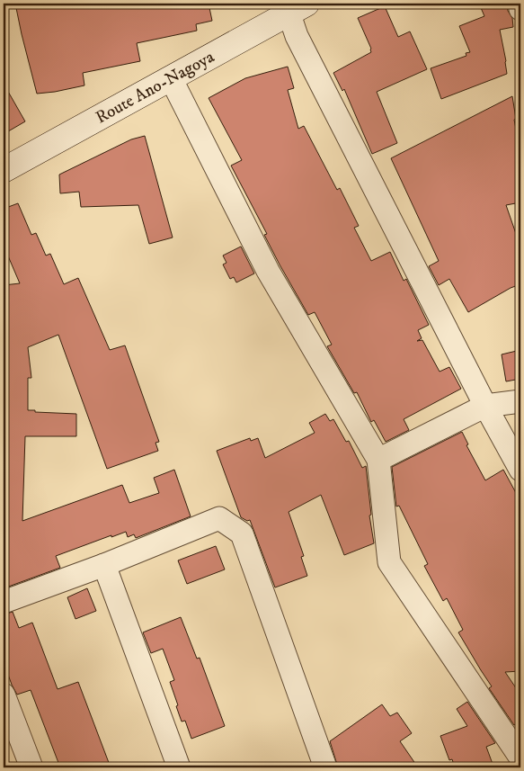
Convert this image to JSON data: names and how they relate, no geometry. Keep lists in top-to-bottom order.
{
  "streets": {
    "main road": ["Route Ano-Nagoya"]
  }
}
